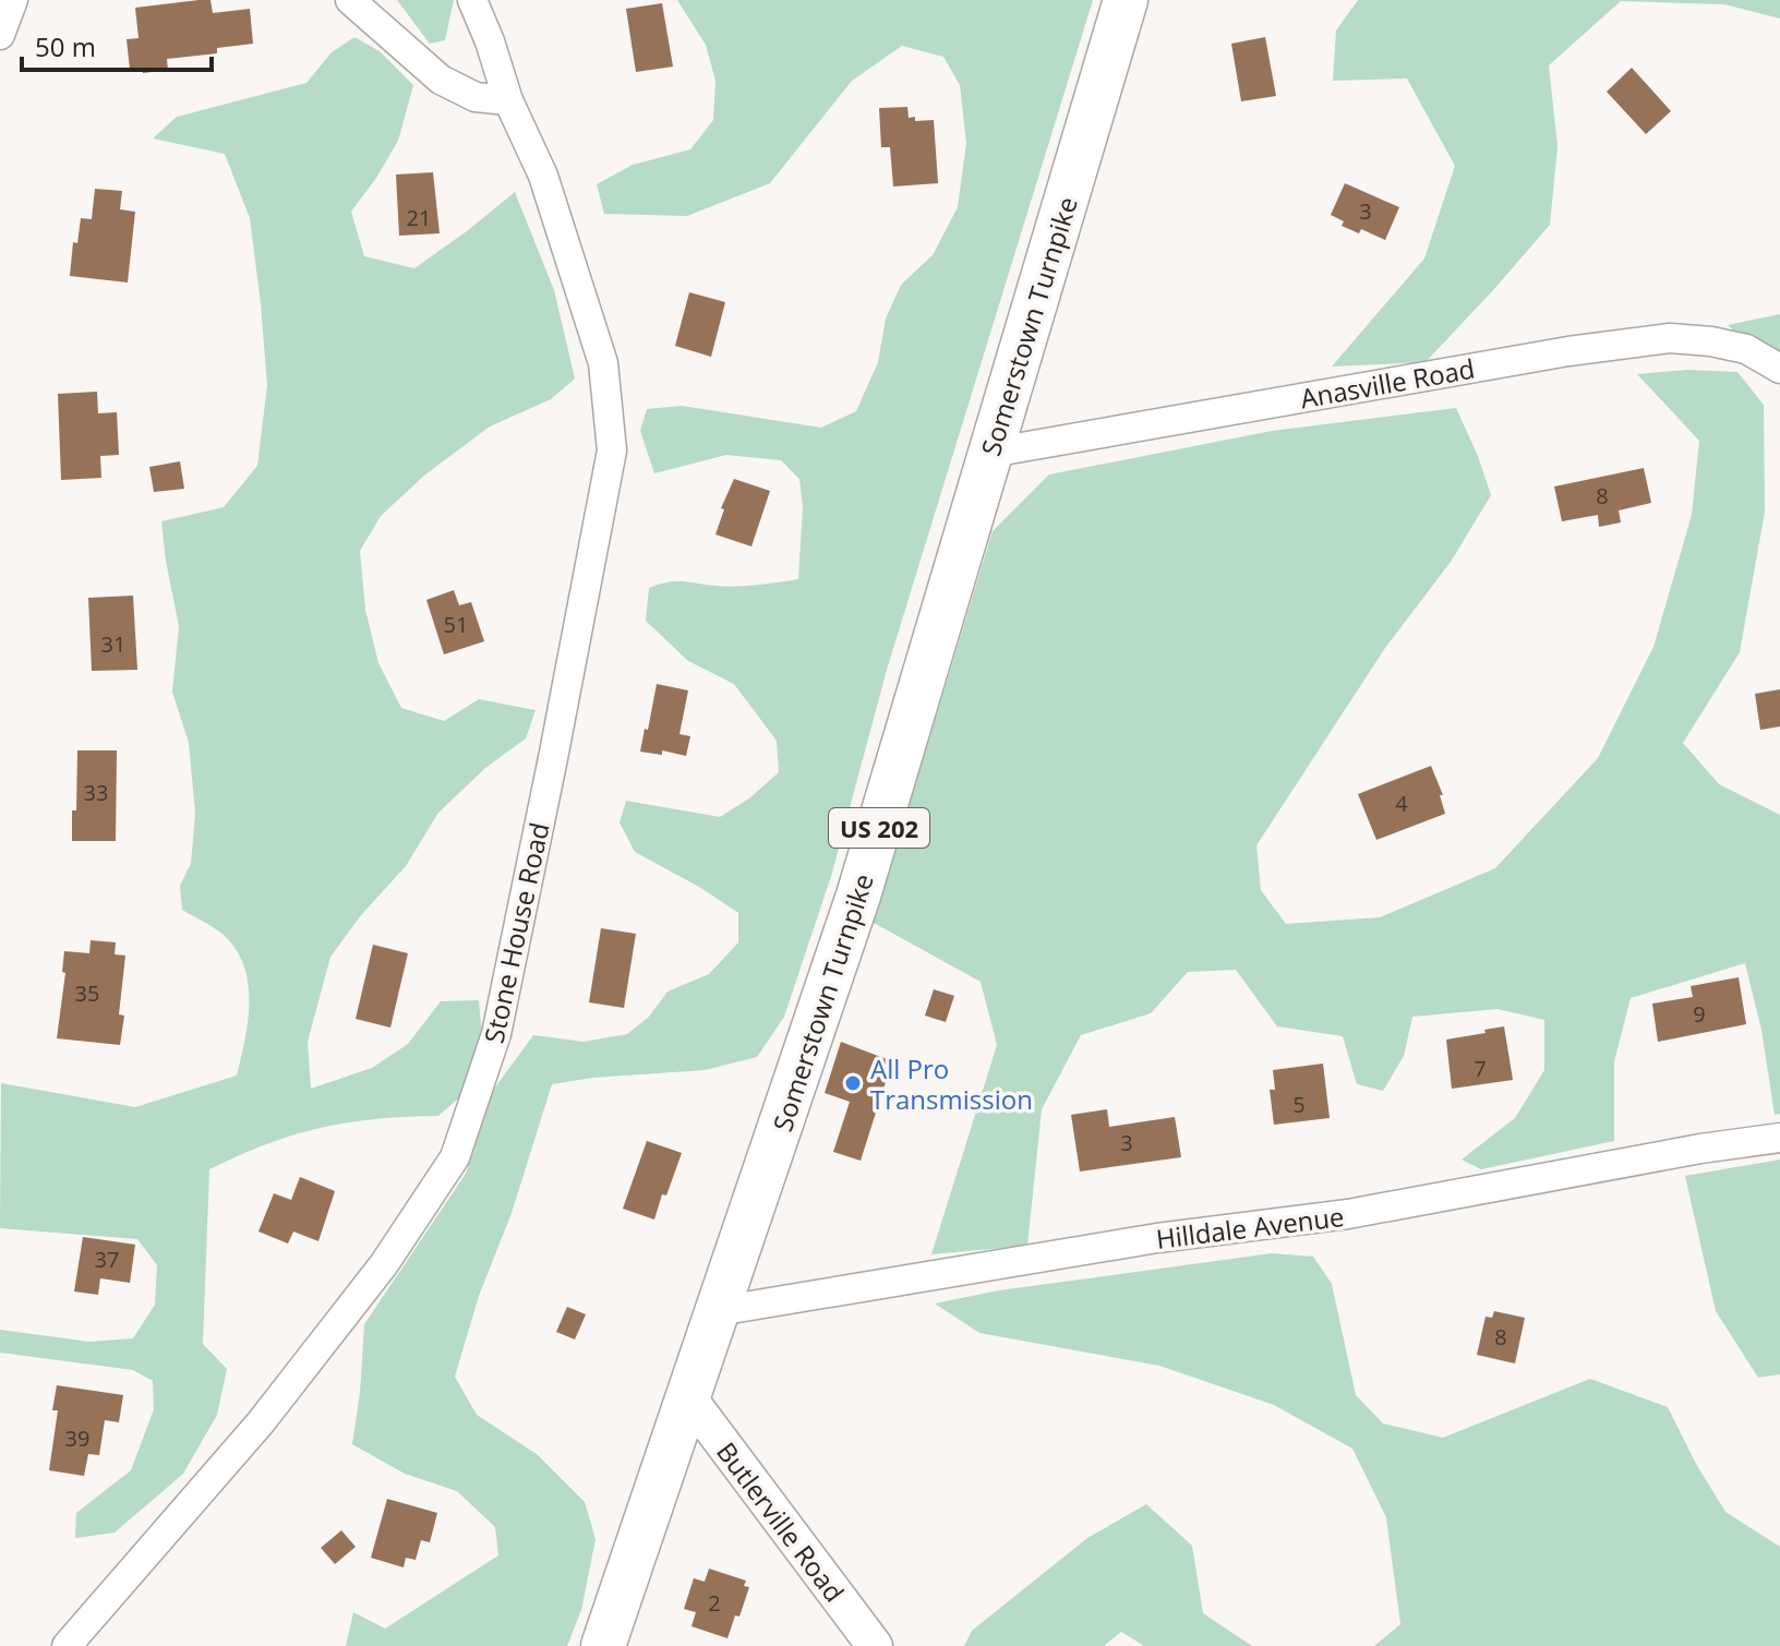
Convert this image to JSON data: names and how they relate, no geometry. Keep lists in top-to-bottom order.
{
  "streets": {
    "main road": ["Somerstown Turnpike", "US 202"],
    "street": [
      "Anasville Road",
      "Stone House Road",
      "Hilldale Avenue",
      "Butlerville Road"
    ]
  },
  "crossings": [
    ["Somerstown Turnpike", "Anasville Road"],
    ["Somerstown Turnpike", "Hilldale Avenue"],
    ["Somerstown Turnpike", "Butlerville Road"]
  ],
  "places": ["All Pro Transmission"],
  "house_numbers": [
    "3",
    "21",
    "8",
    "51",
    "31",
    "33",
    "4",
    "35",
    "9",
    "7",
    "5",
    "3",
    "37",
    "8",
    "39",
    "2"
  ],
  "scale_bar": "50 m"
}
